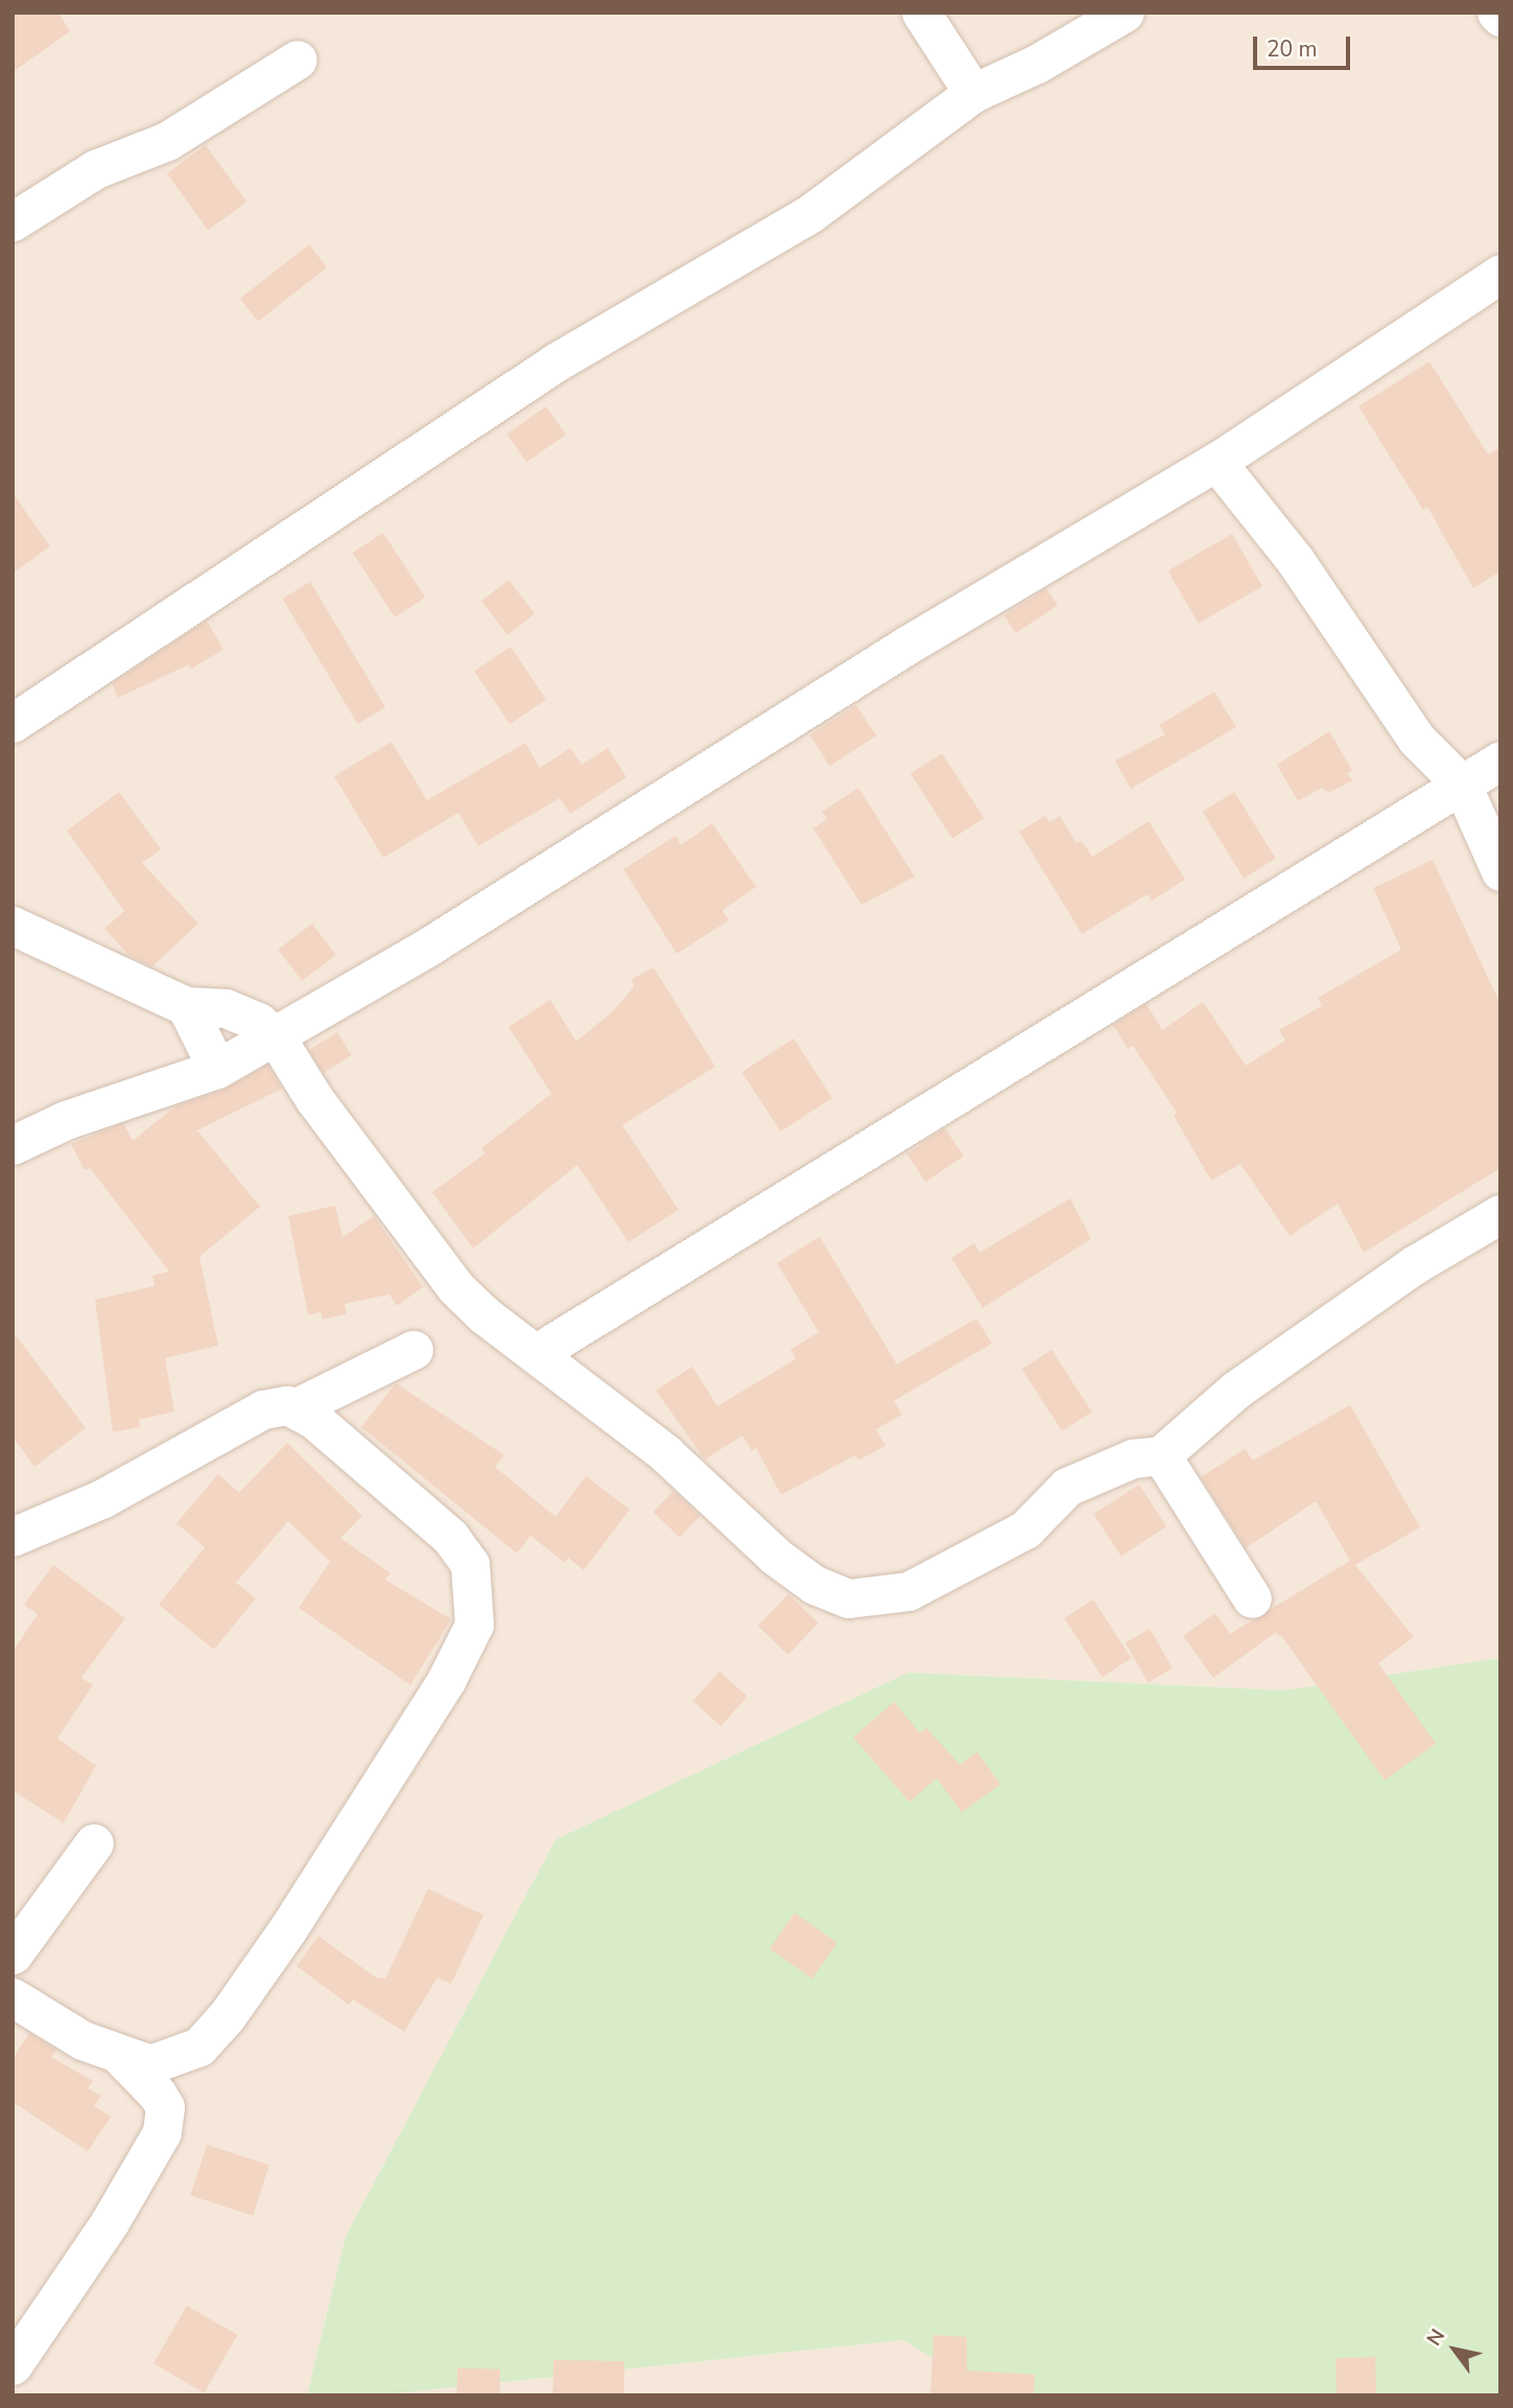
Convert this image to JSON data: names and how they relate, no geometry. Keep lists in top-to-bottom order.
{
  "scale_bar": "20 m",
  "north": "top left"
}
